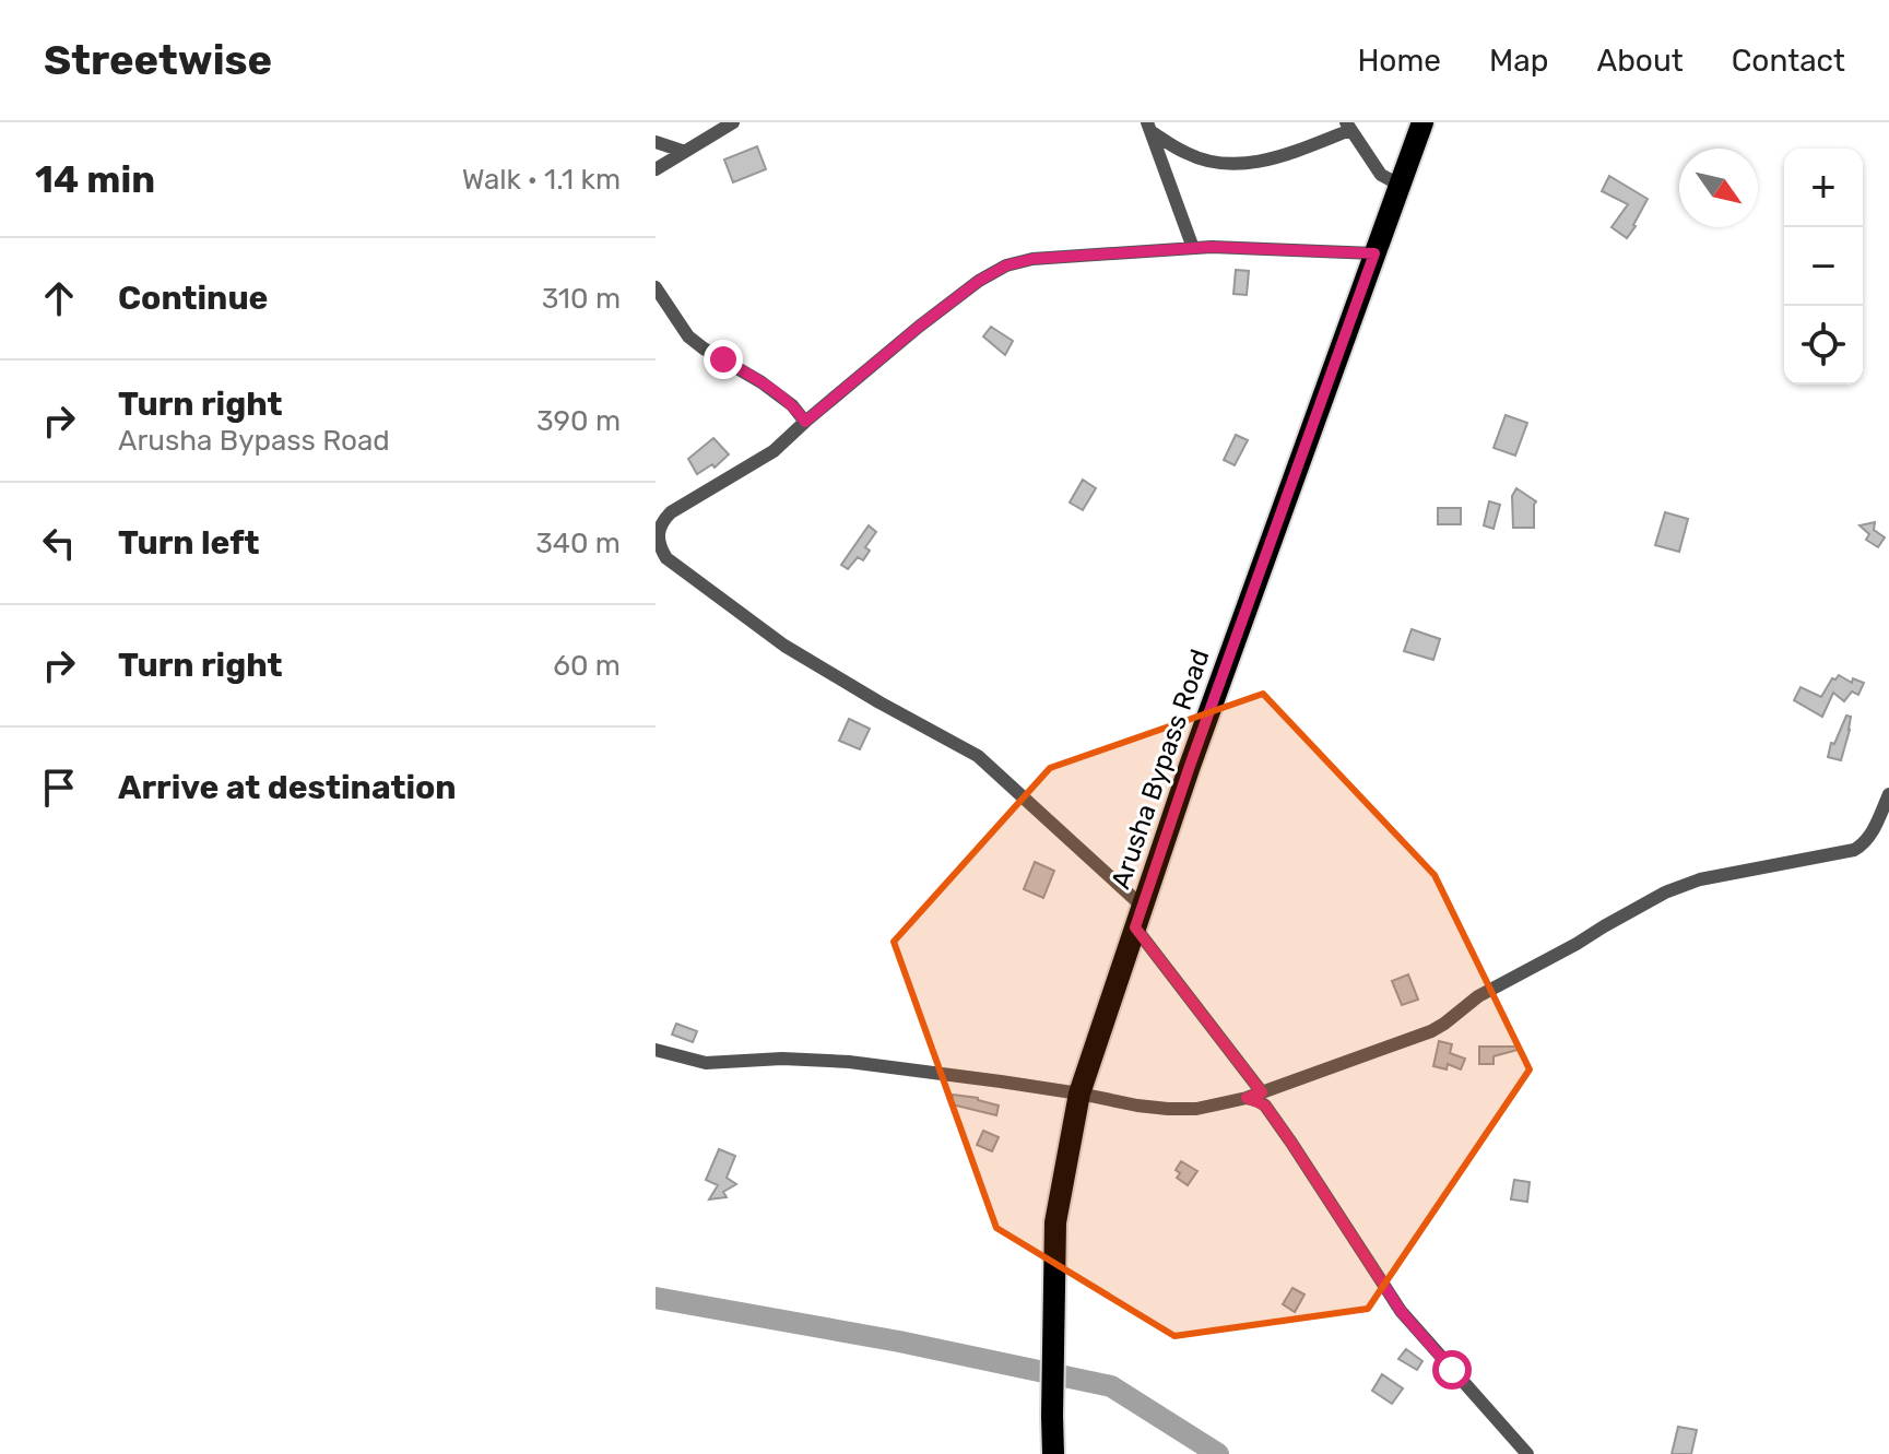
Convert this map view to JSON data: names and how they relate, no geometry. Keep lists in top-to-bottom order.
{
  "streets": {
    "main road": ["Arusha Bypass Road"]
  },
  "north": "bottom right",
  "page": {
    "header": "Streetwise",
    "nav": [
      "Home",
      "Map",
      "About",
      "Contact"
    ],
    "heading": ["14 min", "Walk · 1.1 km"],
    "map_buttons": ["+", "−"],
    "list": [
      ["Continue", "310 m"],
      ["Turn right", "Arusha Bypass Road", "390 m"],
      ["Turn left", "340 m"],
      ["Turn right", "60 m"],
      "Arrive at destination"
    ]
  }
}
